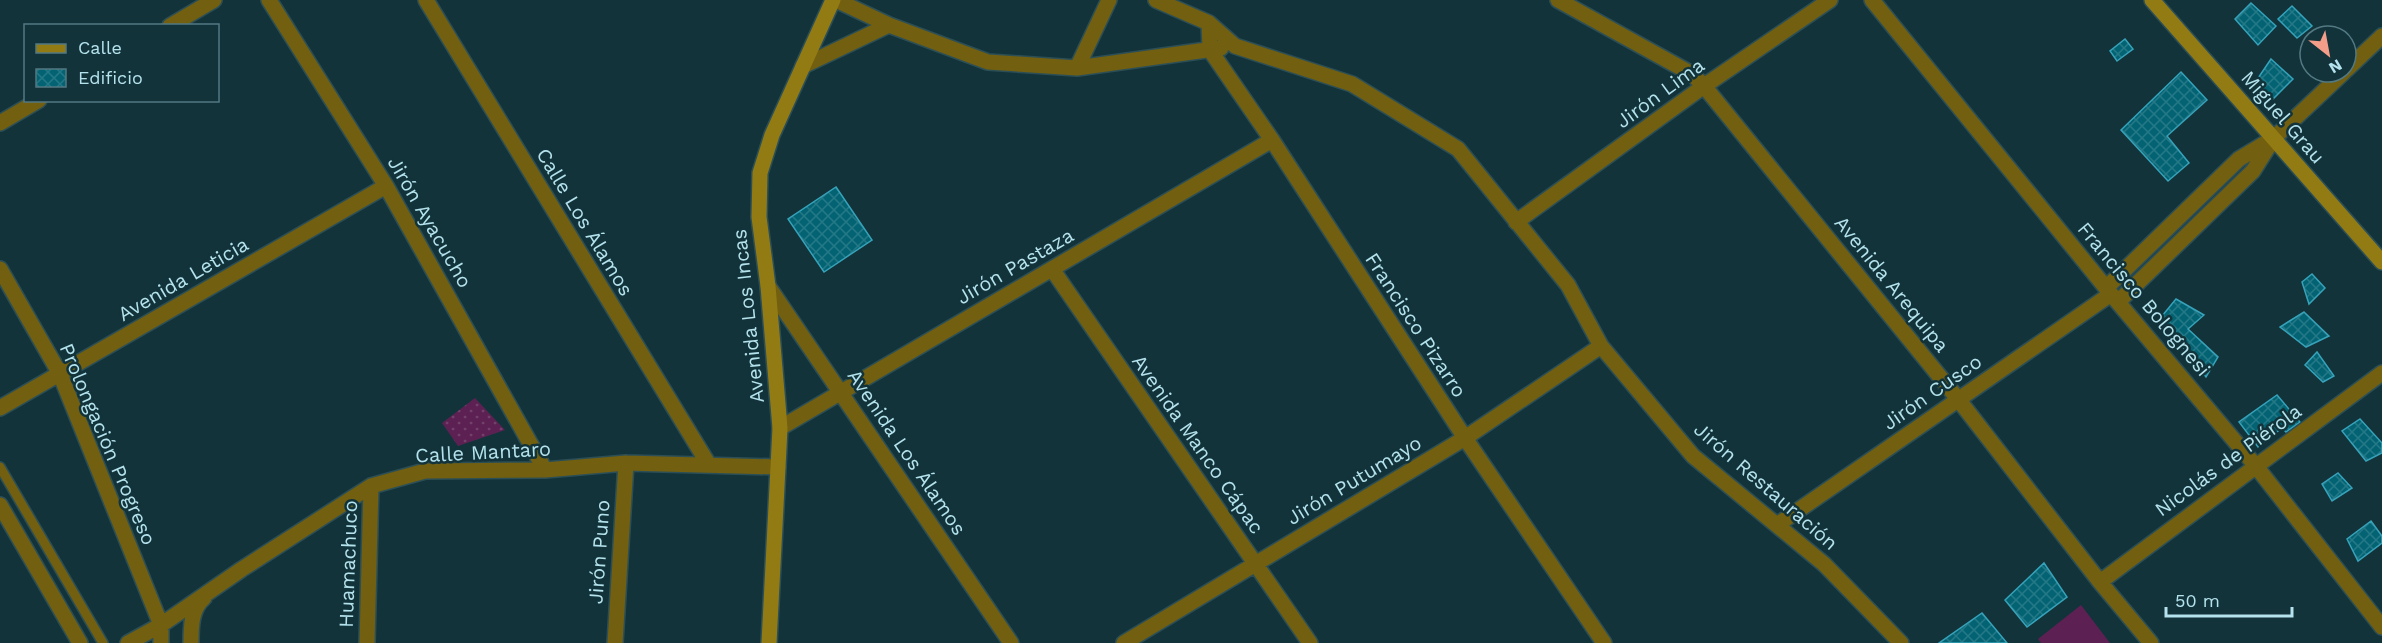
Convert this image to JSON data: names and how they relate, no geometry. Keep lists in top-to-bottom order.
{
  "streets": {
    "street": [
      "Jirón Lima",
      "Miguel Grau",
      "Jirón Ayacucho",
      "Calle Los Álamos",
      "Jirón Pastaza",
      "Avenida Leticia",
      "Avenida Arequipa",
      "Francisco Bolognesi",
      "Avenida Los Incas",
      "Francisco Pizarro",
      "Jirón Cusco",
      "Prolongación Progreso",
      "Avenida Manco Cápac",
      "Calle Mantaro",
      "Avenida Los Álamos",
      "Nicolás de Piérola",
      "Jirón Putumayo",
      "Jirón Restauración",
      "Jirón Puno",
      "Huamachuco"
    ]
  },
  "crossings": [
    ["Jirón Lima", "Avenida Arequipa"],
    ["Jirón Lima", "Jirón Restauración"],
    ["Miguel Grau", "Jirón Cusco"],
    ["Jirón Ayacucho", "Avenida Leticia"],
    ["Jirón Ayacucho", "Calle Mantaro"],
    ["Calle Los Álamos", "Calle Mantaro"],
    ["Jirón Pastaza", "Avenida Los Incas"],
    ["Jirón Pastaza", "Francisco Pizarro"],
    ["Jirón Pastaza", "Avenida Manco Cápac"],
    ["Jirón Pastaza", "Avenida Los Álamos"],
    ["Avenida Leticia", "Prolongación Progreso"],
    ["Avenida Arequipa", "Jirón Cusco"],
    ["Avenida Arequipa", "Nicolás de Piérola"],
    ["Francisco Bolognesi", "Jirón Cusco"],
    ["Francisco Bolognesi", "Nicolás de Piérola"],
    ["Avenida Los Incas", "Calle Mantaro"],
    ["Avenida Los Incas", "Avenida Los Álamos"],
    ["Avenida Los Incas", "Jirón Restauración"],
    ["Francisco Pizarro", "Jirón Putumayo"],
    ["Francisco Pizarro", "Jirón Restauración"],
    ["Jirón Cusco", "Jirón Restauración"],
    ["Prolongación Progreso", "Calle Mantaro"],
    ["Avenida Manco Cápac", "Jirón Putumayo"],
    ["Calle Mantaro", "Jirón Puno"],
    ["Calle Mantaro", "Huamachuco"],
    ["Jirón Putumayo", "Jirón Restauración"]
  ],
  "legend": ["Calle", "Edificio"],
  "scale_bar": "50 m",
  "north": "bottom right"
}
